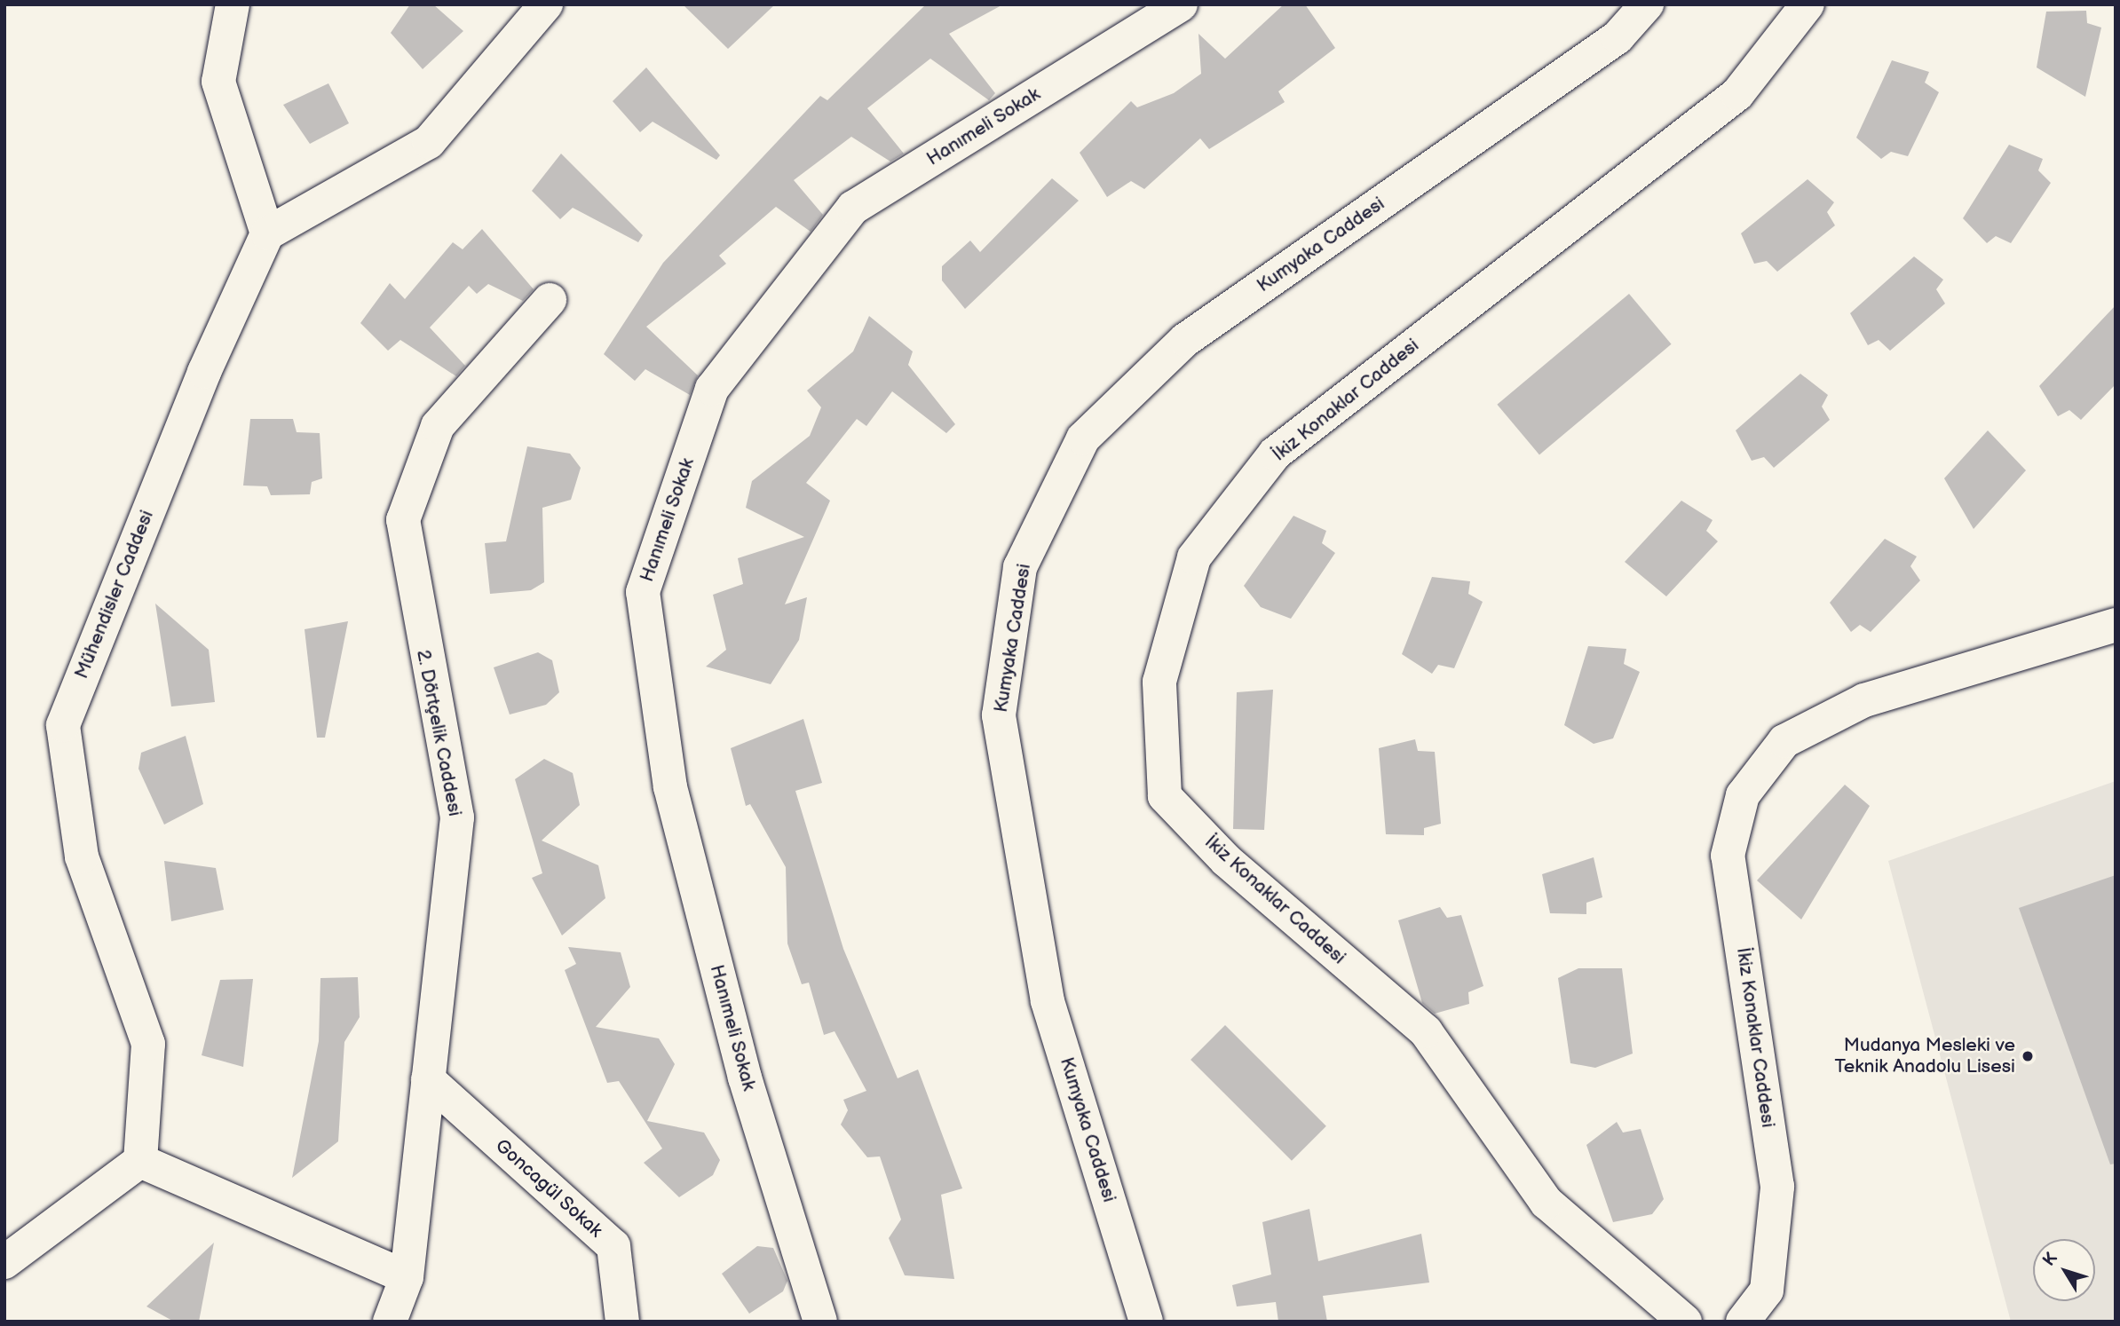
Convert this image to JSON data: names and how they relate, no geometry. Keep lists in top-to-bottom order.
{
  "streets": {
    "street": [
      "Hanımeli Sokak",
      "Kumyaka Caddesi",
      "İkiz Konaklar Caddesi",
      "Mühendisler Caddesi",
      "2. Dörtçelik Caddesi",
      "Goncagül Sokak"
    ]
  },
  "crossings": [
    ["2. Dörtçelik Caddesi", "Goncagül Sokak"]
  ],
  "places": ["Mudanya Mesleki ve Teknik Anadolu Lisesi"],
  "north": "top left"
}
